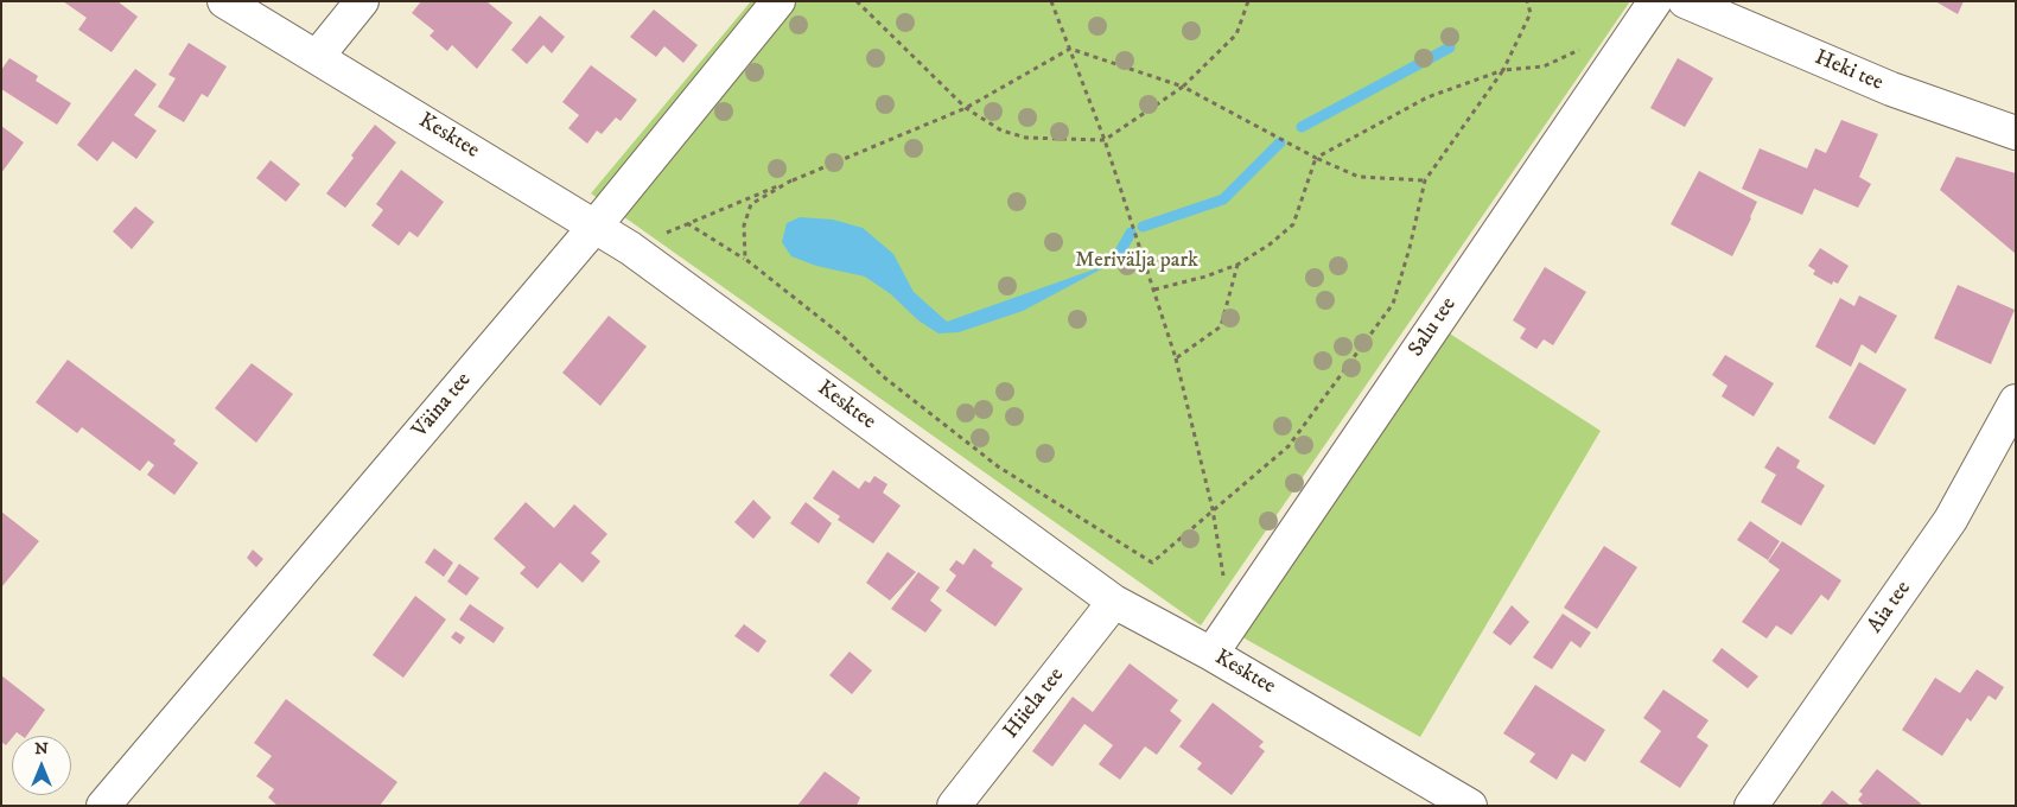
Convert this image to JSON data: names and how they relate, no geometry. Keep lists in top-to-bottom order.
{
  "streets": {
    "street": [
      "Heki tee",
      "Kesktee",
      "Salu tee",
      "Väina tee",
      "Aia tee",
      "Hiiela tee"
    ]
  },
  "crossings": [
    ["Kesktee", "Salu tee"],
    ["Kesktee", "Väina tee"],
    ["Kesktee", "Hiiela tee"]
  ],
  "parks": ["Merivälja park"],
  "north": "top"
}
